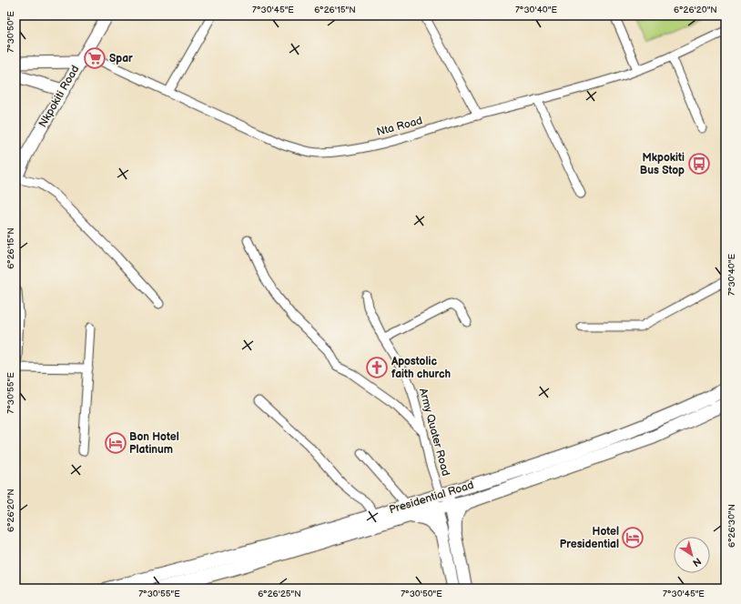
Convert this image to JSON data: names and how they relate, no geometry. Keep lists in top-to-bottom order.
{
  "streets": {
    "main road": ["Nkpokiti Road", "Presidential Road"],
    "street": ["Nta Road", "Army Quater Road"]
  },
  "crossings": [
    ["Nkpokiti Road", "Nta Road"],
    ["Army Quater Road", "Presidential Road"]
  ],
  "places": {
    "supermarket": ["Spar"],
    "bus stop": ["Mkpokiti Bus Stop"],
    "church": ["Apostolic faith church"],
    "hotel": ["Bon Hotel Platinum", "Hotel Presidential"]
  },
  "north": "bottom right",
  "coordinates": [
    "7°30'45\"E",
    "6°26'15\"N",
    "7°30'40\"E",
    "6°26'20\"N",
    "7°30'50\"E",
    "7°30'55\"E",
    "6°26'30\"N",
    "6°26'25\"N"
  ]
}
